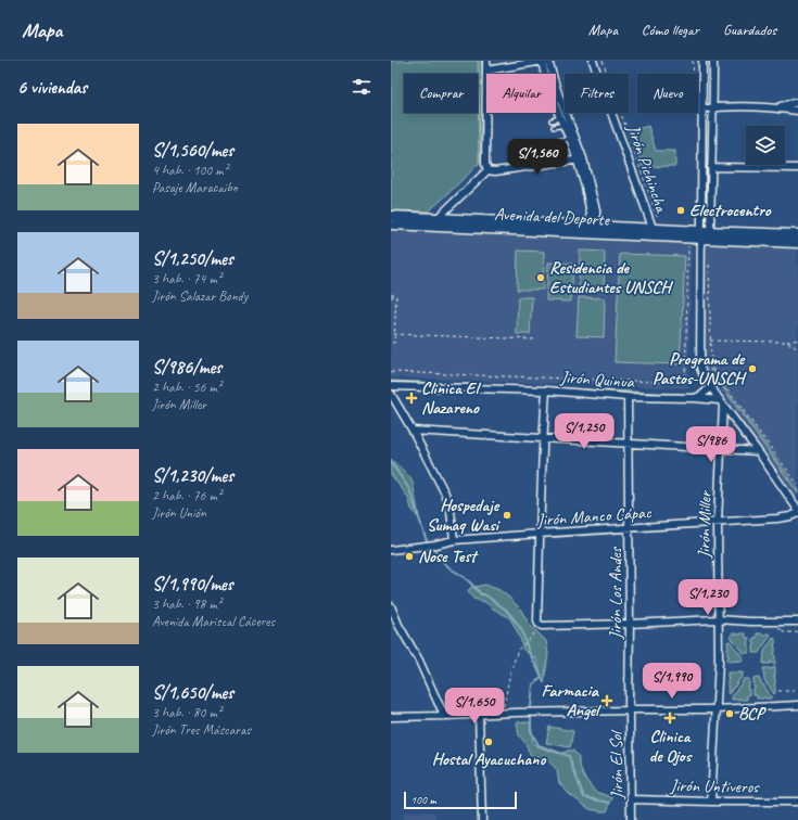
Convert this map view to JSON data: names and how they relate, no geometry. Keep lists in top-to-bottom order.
{
  "streets": {
    "street": [
      "Jirón Pichincha",
      "Avenida del Deporte",
      "Jirón Quinua",
      "Jirón Manco Cápac",
      "Jirón Miller",
      "Jirón Los Andes",
      "Jirón El Sol",
      "Jirón Untiveros"
    ]
  },
  "crossings": [
    ["Jirón Pichincha", "Avenida del Deporte"],
    ["Jirón Quinua", "Jirón Miller"],
    ["Jirón Quinua", "Jirón Los Andes"],
    ["Jirón Manco Cápac", "Jirón Miller"],
    ["Jirón Manco Cápac", "Jirón Los Andes"],
    ["Jirón Miller", "Jirón Untiveros"],
    ["Jirón Los Andes", "Jirón El Sol"],
    ["Jirón El Sol", "Jirón Untiveros"]
  ],
  "places": {
    "other": [
      "Electrocentro",
      "Residencia de Estudiantes UNSCH",
      "Programa de Pastos-UNSCH",
      "Hospedaje Sumaq Wasi",
      "Nose Test",
      "BCP",
      "Hostal Ayacuchano"
    ],
    "health": ["Clinica El Nazareno", "Farmacia Angel", "Clinica de Ojos"]
  },
  "scale_bar": "100 m",
  "page": {
    "header": "Mapa",
    "nav": ["Mapa", "Cómo llegar", "Guardados"],
    "heading": "6 viviendas",
    "chip": [
      "Comprar",
      "Alquilar",
      "Filtros",
      "Nuevo"
    ],
    "list": [
      {
        "name": "S/1,560/mes",
        "note": "4 hab. · 100 m² · Pasaje Maracaibo"
      },
      {
        "name": "S/1,250/mes",
        "note": "3 hab. · 74 m² · Jirón Salazar Bondy"
      },
      {
        "name": "S/986/mes",
        "note": "2 hab. · 56 m² · Jirón Miller"
      },
      {
        "name": "S/1,230/mes",
        "note": "2 hab. · 76 m² · Jirón Unión"
      },
      {
        "name": "S/1,990/mes",
        "note": "3 hab. · 98 m² · Avenida Mariscal Cáceres"
      },
      {
        "name": "S/1,650/mes",
        "note": "3 hab. · 80 m² · Jirón Tres Máscaras"
      }
    ],
    "price": [
      "S/1,560",
      "S/1,250",
      "S/986",
      "S/1,230",
      "S/1,990",
      "S/1,650"
    ],
    "scale": "100 m"
  }
}
